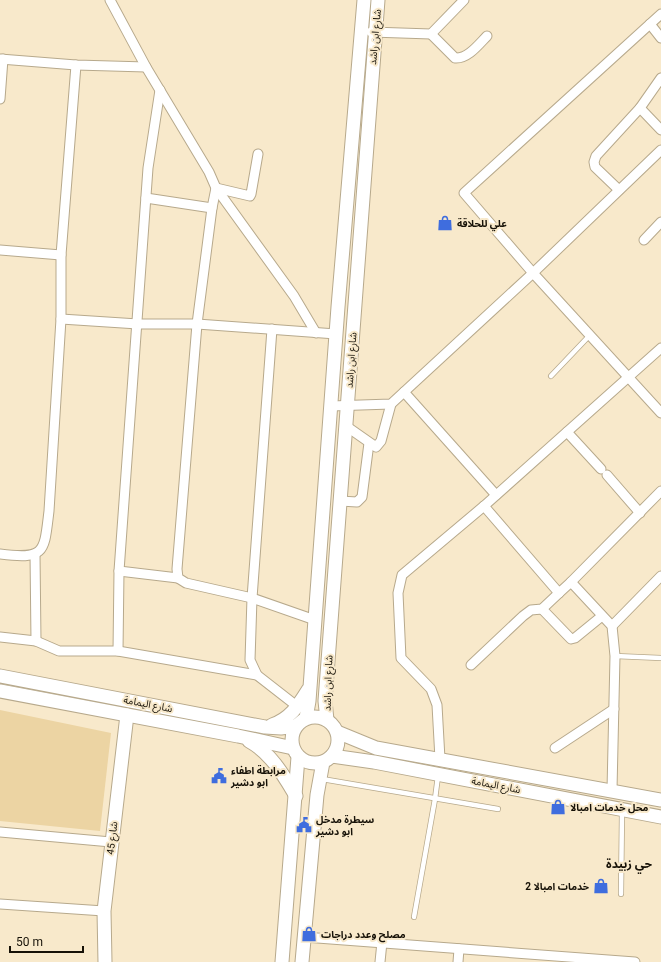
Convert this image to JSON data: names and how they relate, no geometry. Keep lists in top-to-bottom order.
{
  "streets": {
    "main road": ["شارع ابن راشد", "شارع اليمامة", "شارع 45"]
  },
  "crossings": [
    ["شارع ابن راشد", "شارع اليمامة"],
    ["شارع اليمامة", "شارع 45"]
  ],
  "districts": ["حي زبيدة"],
  "places": {
    "shop": [
      "علي للحلاقة",
      "محل خدمات امبالا",
      "خدمات امبالا 2",
      "مصلح وعدد دراجات"
    ],
    "public building": ["مرابطة اطفاء ابو دشير", "سيطرة مدخل ابو دشير"]
  },
  "scale_bar": "50 m"
}
